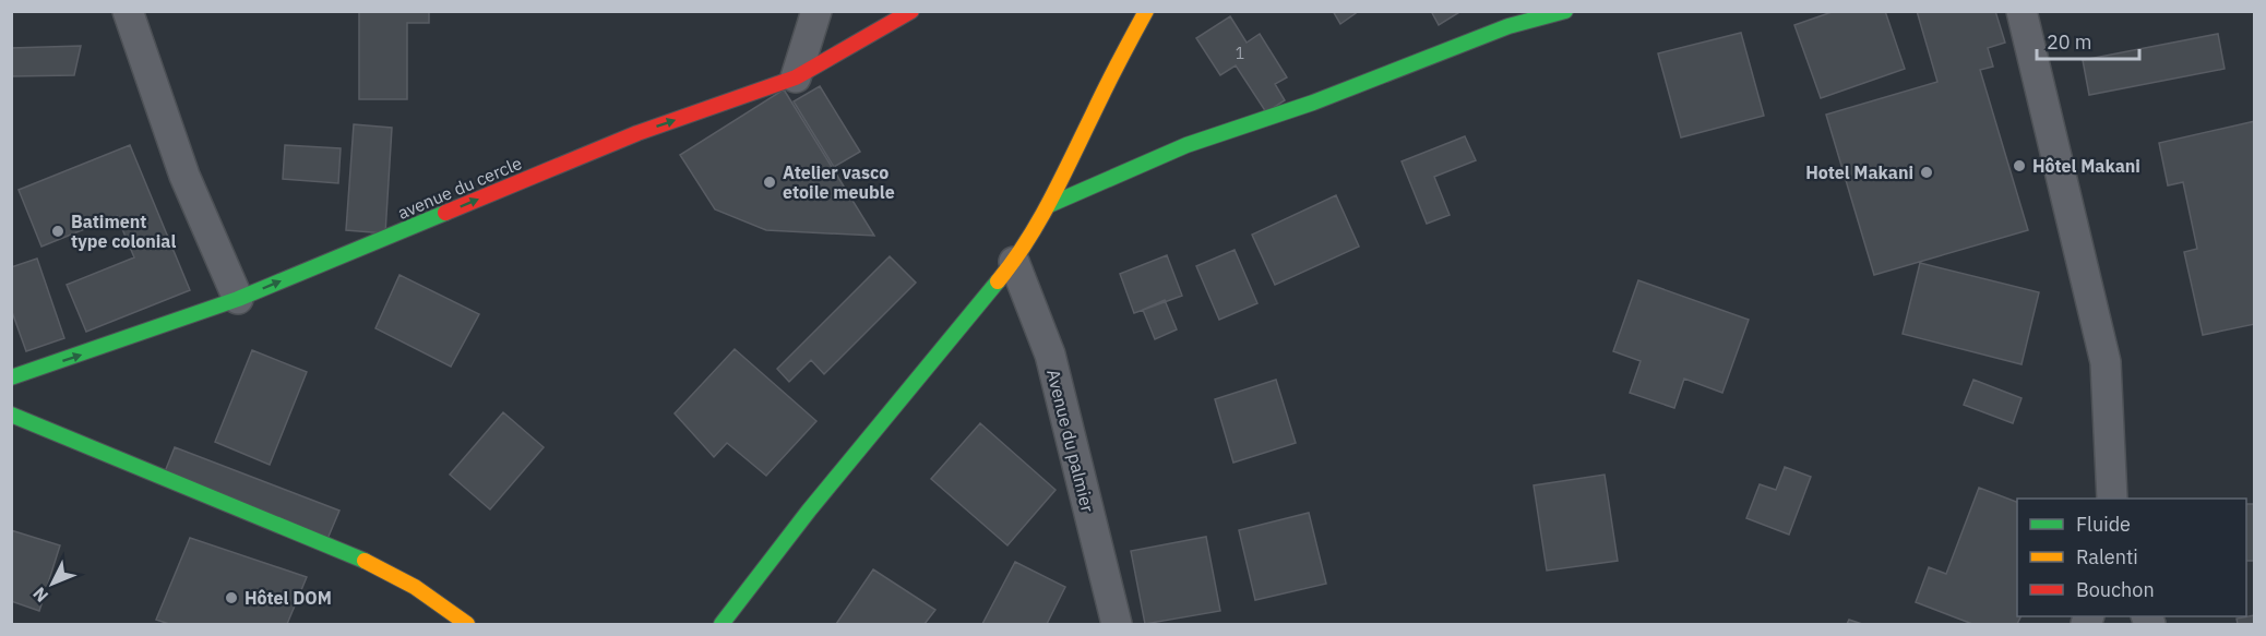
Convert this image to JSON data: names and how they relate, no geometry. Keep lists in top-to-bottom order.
{
  "streets": {
    "street": ["avenue du cercle", "Avenue du palmier"]
  },
  "one_way": ["avenue du cercle"],
  "places": [
    "Hôtel Makani",
    "Hotel Makani",
    "Atelier vasco etoile meuble",
    "Batiment type colonial",
    "Hôtel DOM"
  ],
  "house_numbers": ["1"],
  "legend": ["Fluide", "Ralenti", "Bouchon"],
  "scale_bar": "20 m",
  "north": "bottom left"
}
